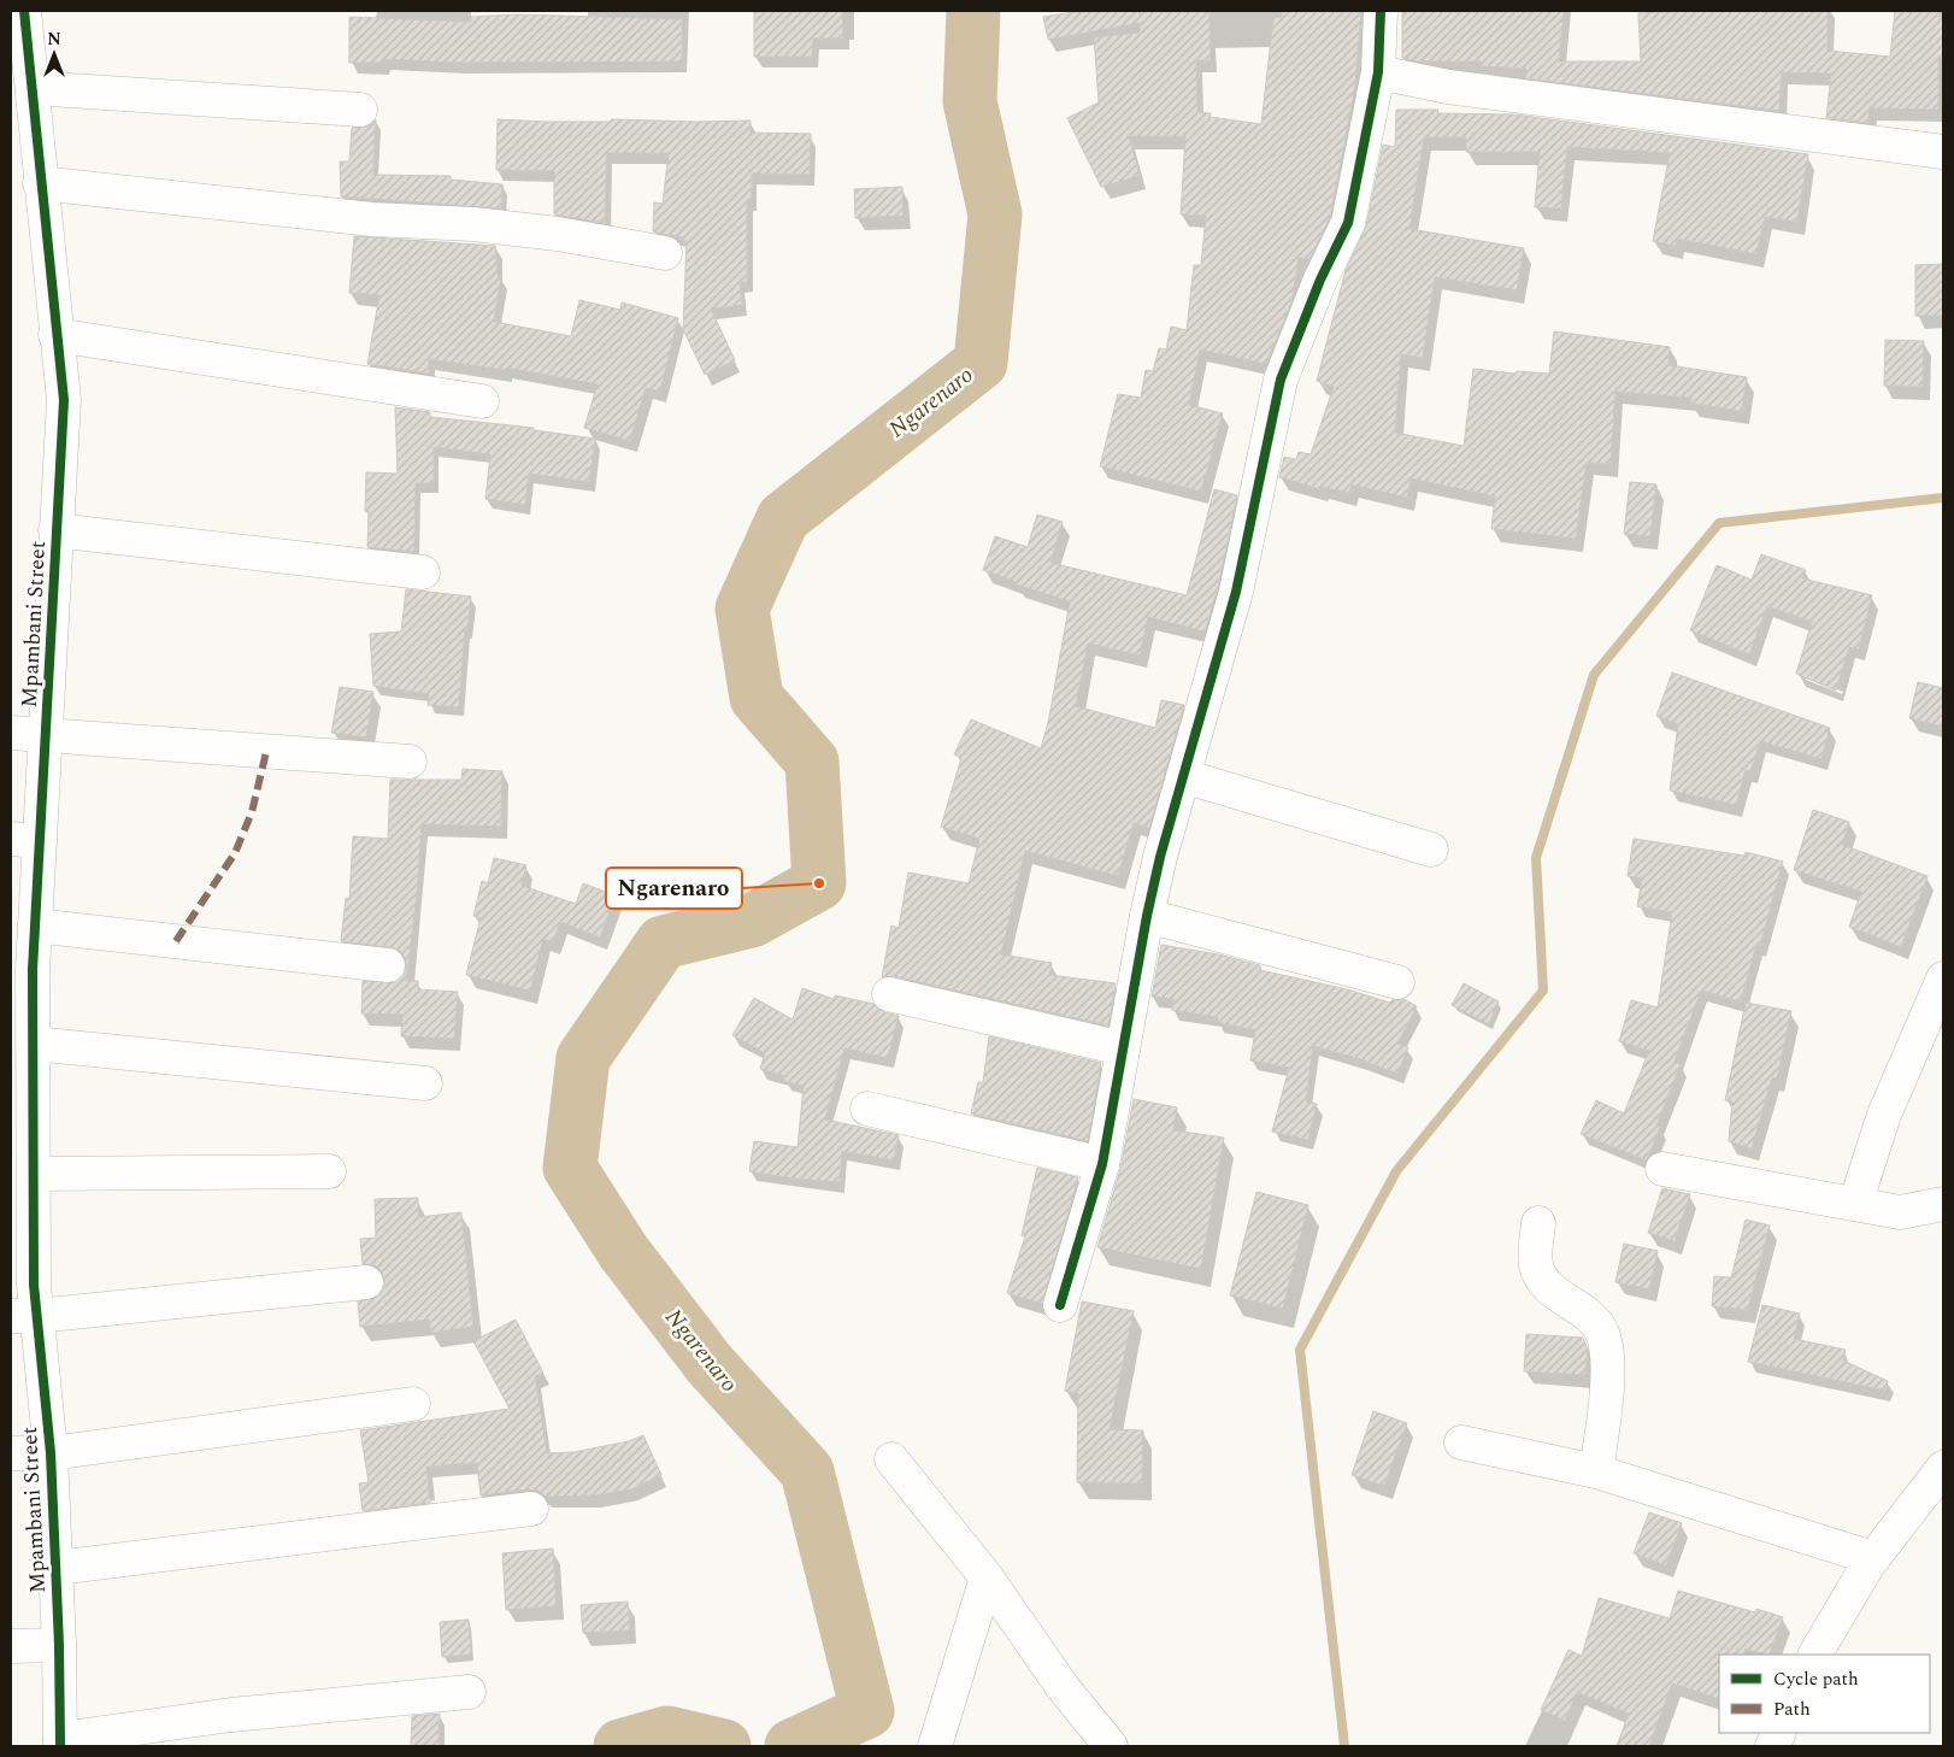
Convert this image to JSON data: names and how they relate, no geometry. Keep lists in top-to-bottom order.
{
  "streets": {
    "street": ["Mpambani Street"]
  },
  "water": ["Ngarenaro"],
  "places": ["Ngarenaro"],
  "legend": ["Cycle path", "Path"],
  "north": "top"
}
